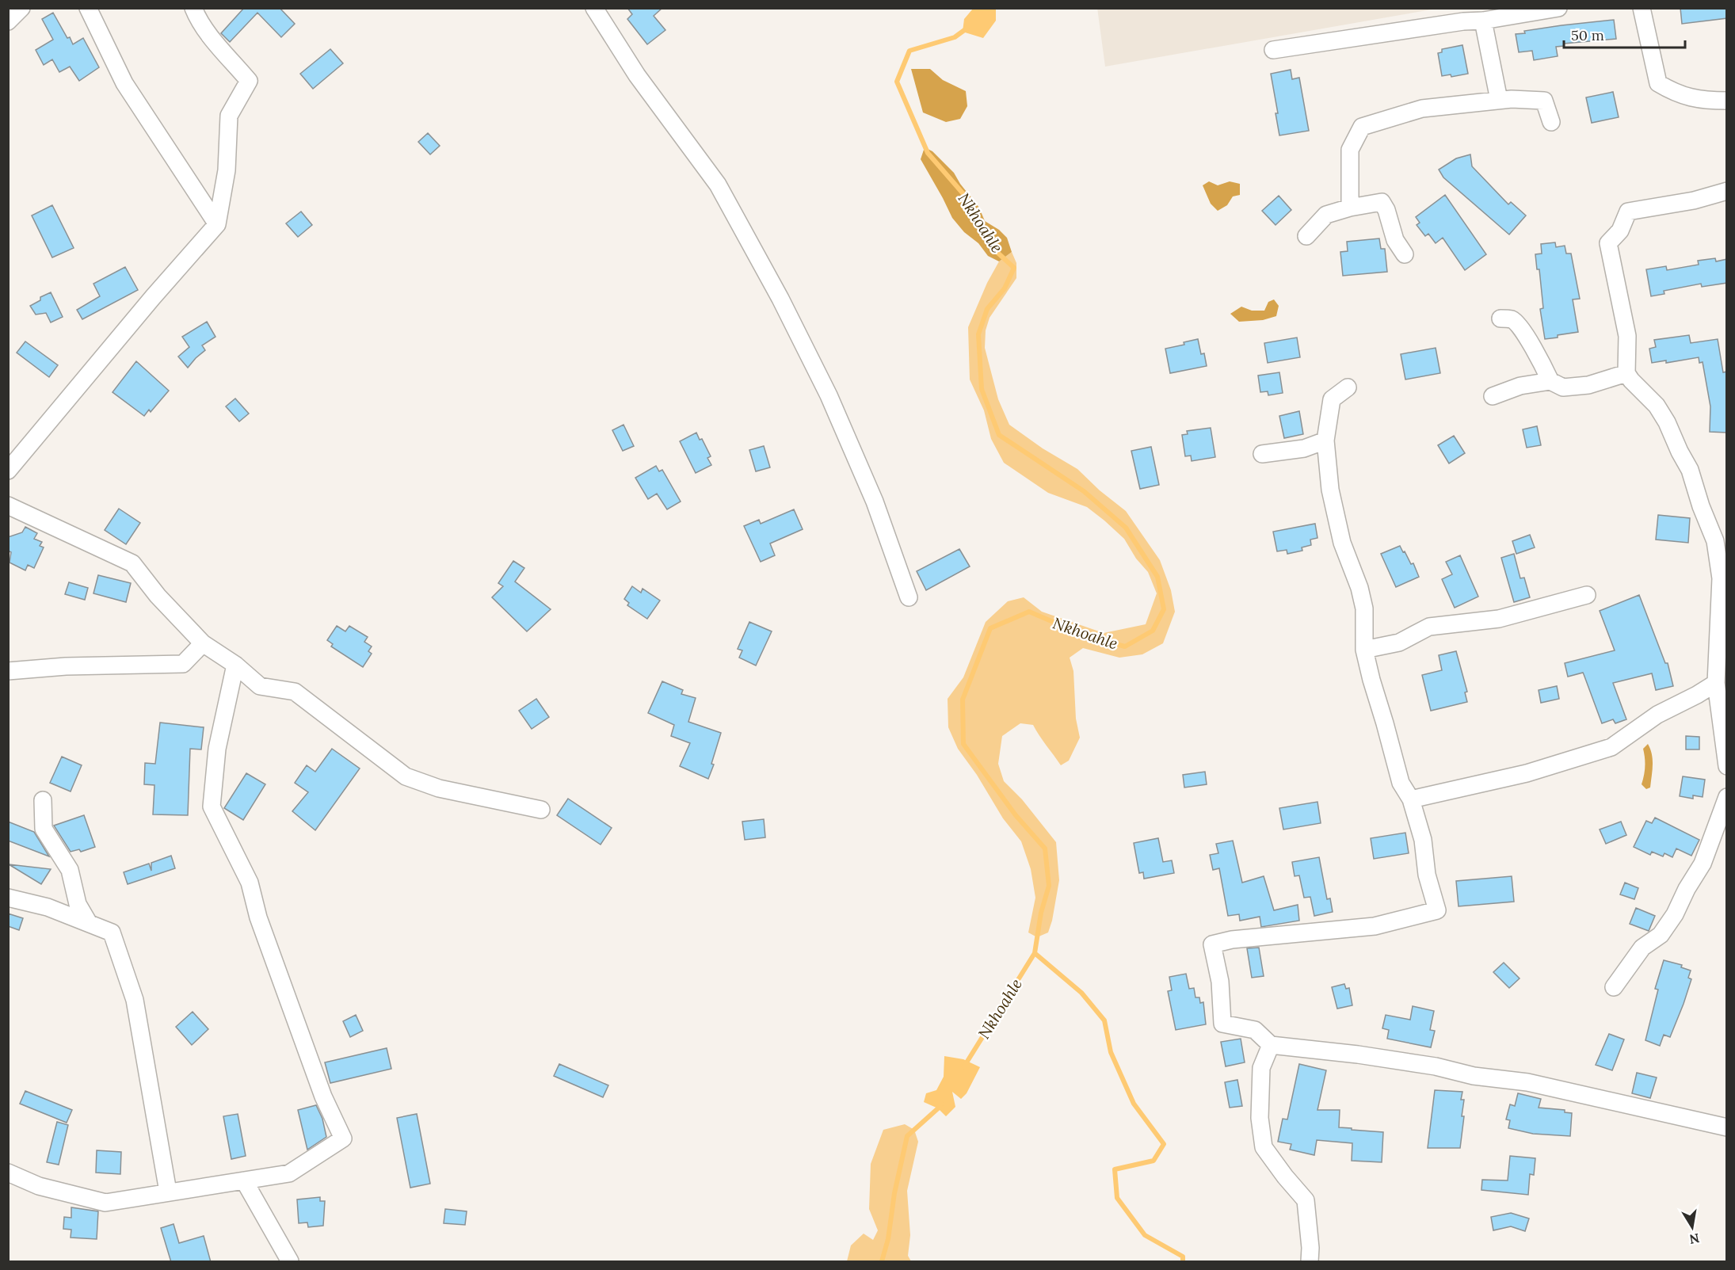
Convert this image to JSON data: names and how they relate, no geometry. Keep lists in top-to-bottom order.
{
  "water": ["Nkhoahle"],
  "scale_bar": "50 m",
  "north": "bottom"
}
